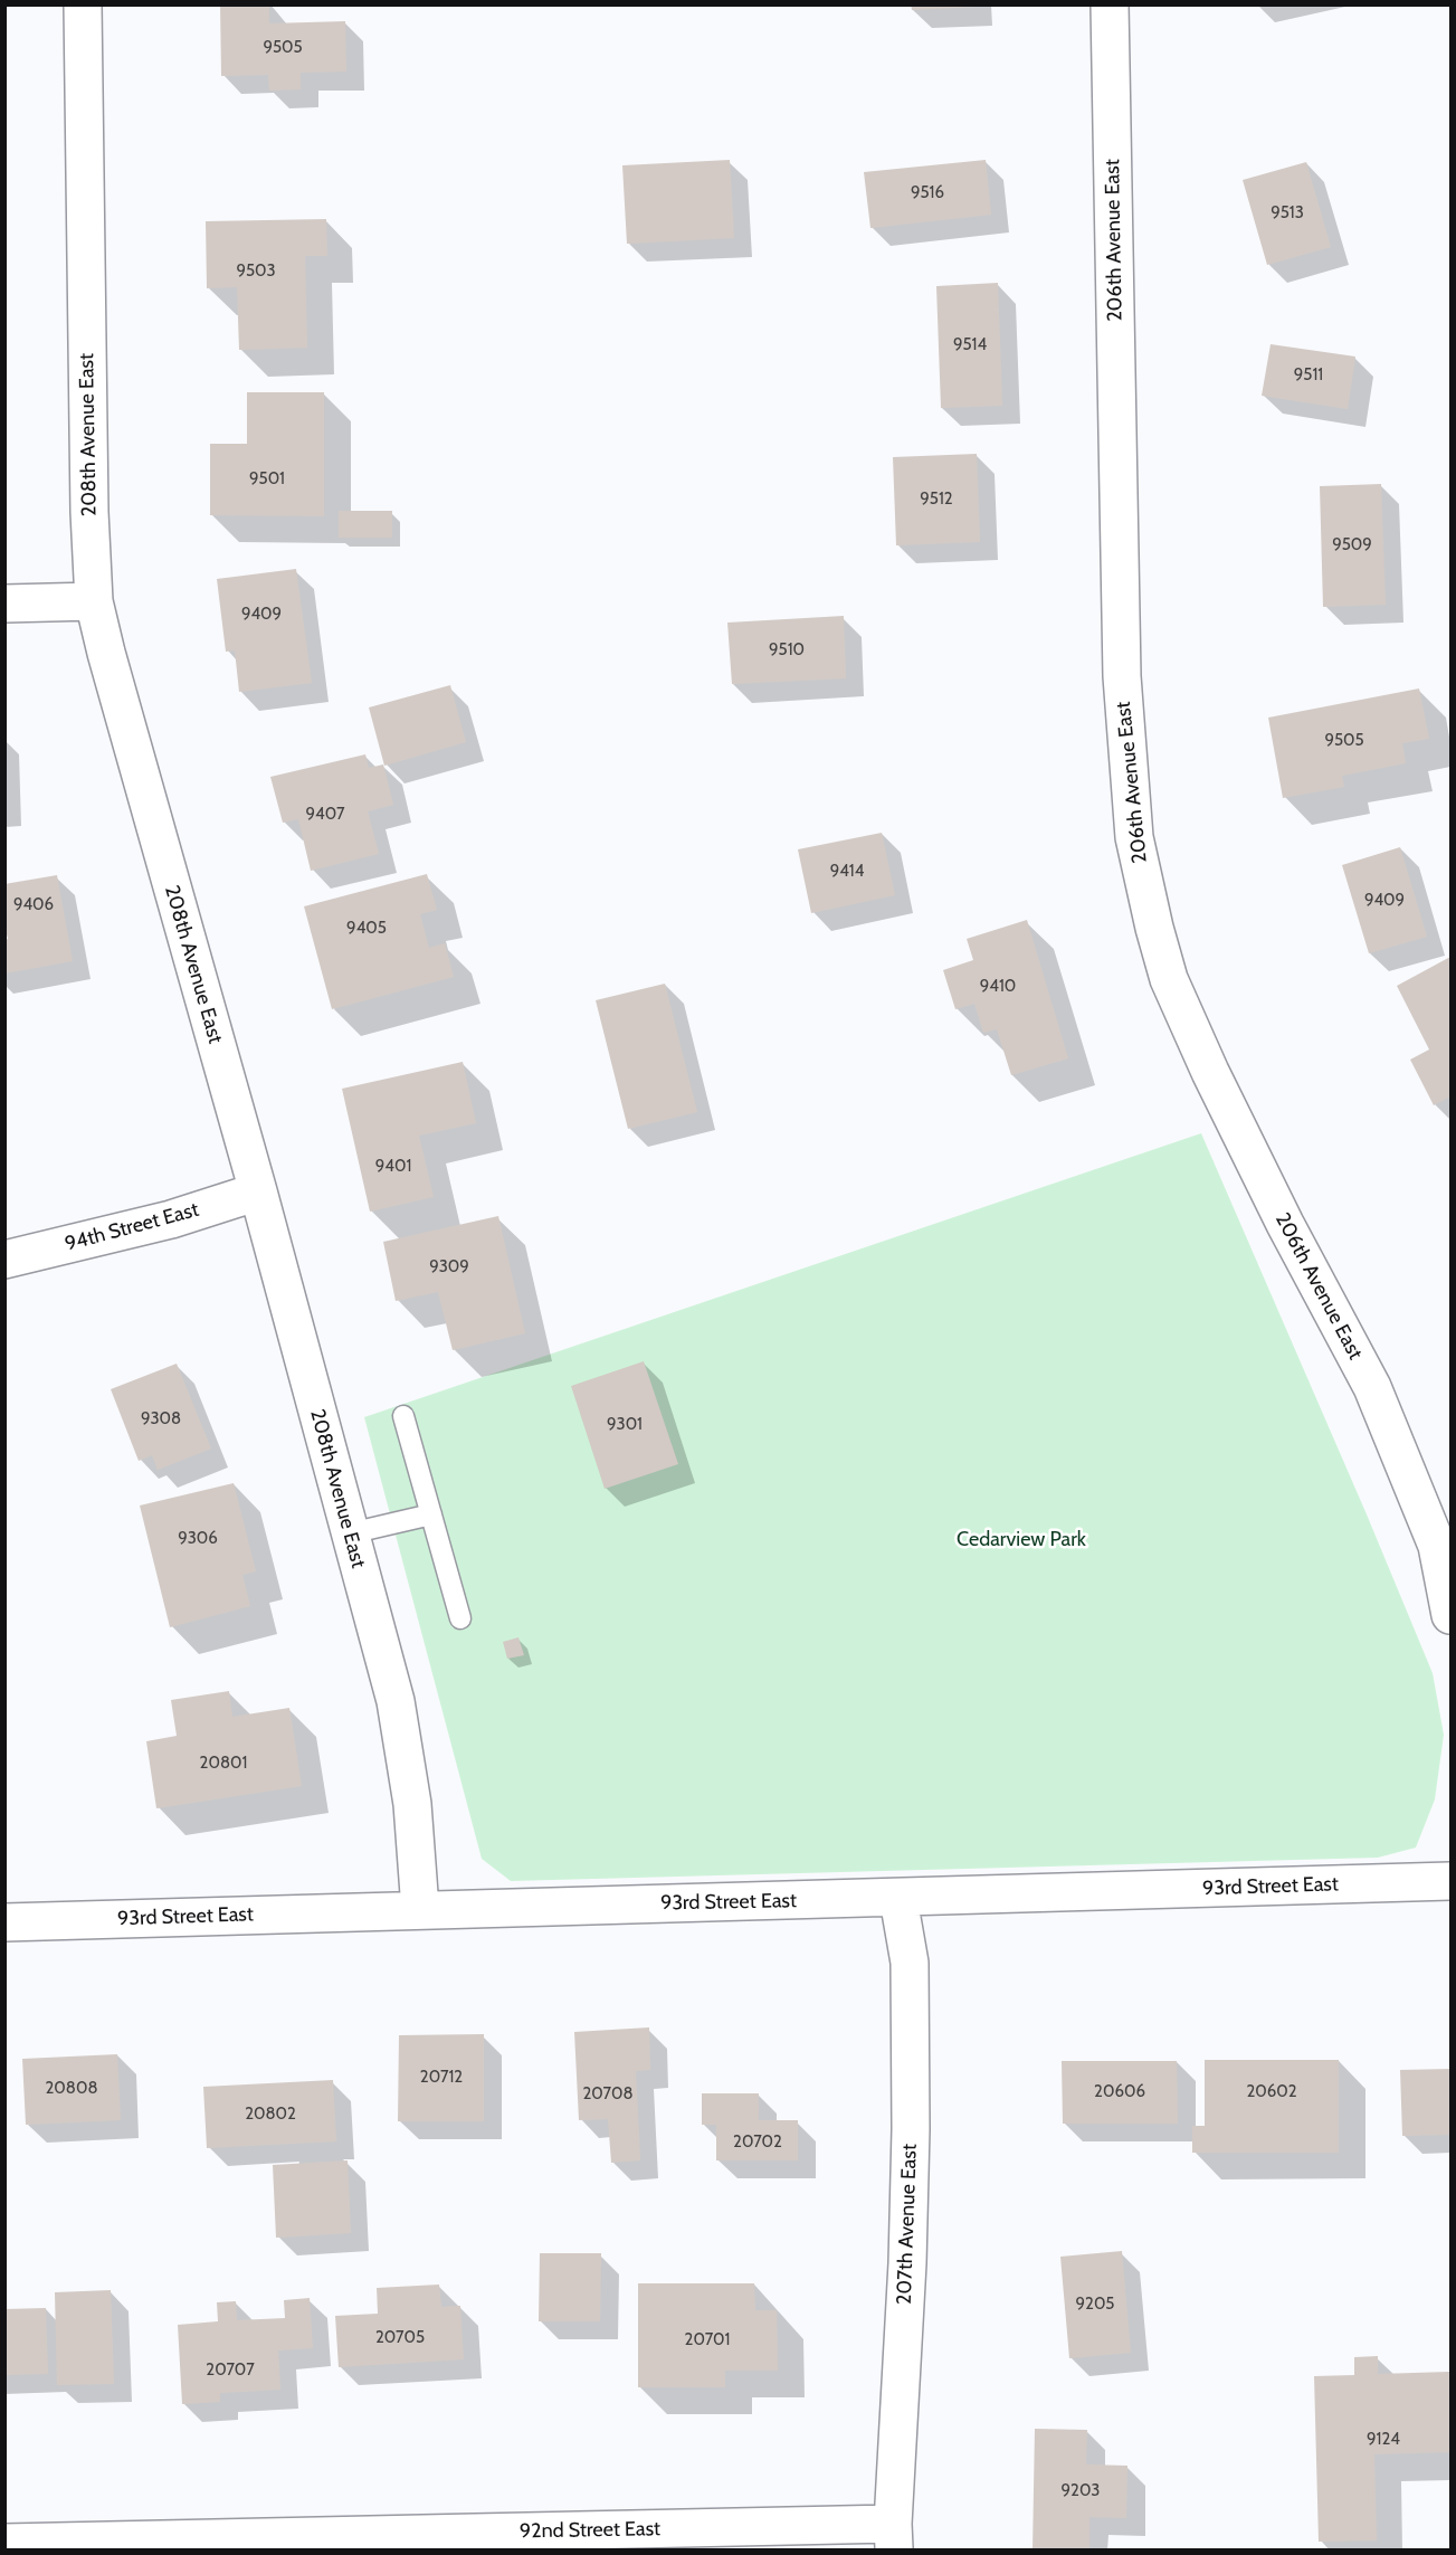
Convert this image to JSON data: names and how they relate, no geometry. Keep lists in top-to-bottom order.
{
  "streets": {
    "street": [
      "206th Avenue East",
      "208th Avenue East",
      "94th Street East",
      "93rd Street East",
      "207th Avenue East",
      "92nd Street East"
    ]
  },
  "crossings": [
    ["208th Avenue East", "94th Street East"],
    ["208th Avenue East", "93rd Street East"],
    ["93rd Street East", "207th Avenue East"],
    ["207th Avenue East", "92nd Street East"]
  ],
  "parks": ["Cedarview Park"],
  "house_numbers": [
    "9505",
    "9516",
    "9513",
    "9503",
    "9514",
    "9511",
    "9501",
    "9512",
    "9509",
    "9409",
    "9510",
    "9505",
    "9407",
    "9414",
    "9409",
    "9406",
    "9405",
    "9410",
    "9401",
    "9309",
    "9308",
    "9301",
    "9306",
    "20801",
    "20712",
    "20808",
    "20606",
    "20602",
    "20708",
    "20802",
    "20702",
    "9205",
    "20705",
    "20701",
    "20707",
    "9124",
    "9203"
  ]
}
